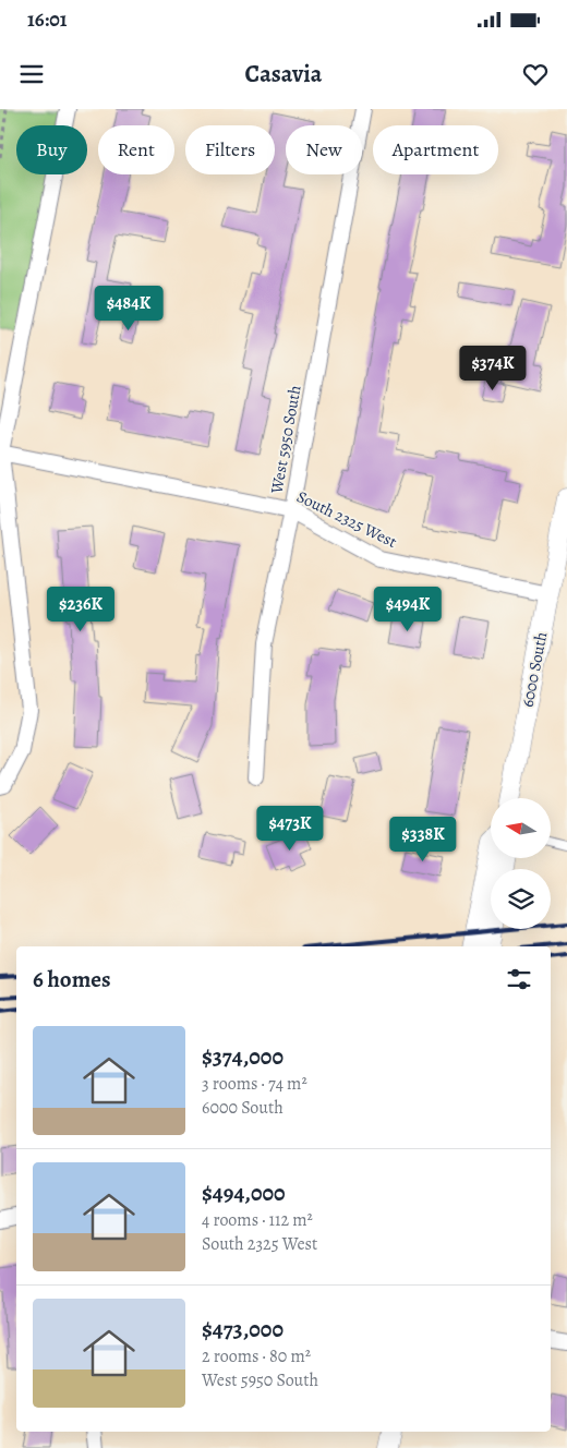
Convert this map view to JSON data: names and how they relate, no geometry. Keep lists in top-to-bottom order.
{
  "streets": {
    "street": ["West 5950 South", "South 2325 West", "6000 South"]
  },
  "crossings": [
    ["West 5950 South", "South 2325 West"],
    ["South 2325 West", "6000 South"]
  ],
  "north": "left",
  "page": {
    "status": "16:01",
    "header": "Casavia",
    "chip": [
      "Buy",
      "Rent",
      "Filters",
      "New",
      "Apartment"
    ],
    "price": [
      "$484K",
      "$374K",
      "$236K",
      "$494K",
      "$473K",
      "$338K"
    ],
    "heading": "6 homes",
    "list": [
      {
        "name": "$374,000",
        "note": "3 rooms · 74 m² · 6000 South"
      },
      {
        "name": "$494,000",
        "note": "4 rooms · 112 m² · South 2325 West"
      },
      {
        "name": "$473,000",
        "note": "2 rooms · 80 m² · West 5950 South"
      }
    ]
  }
}
